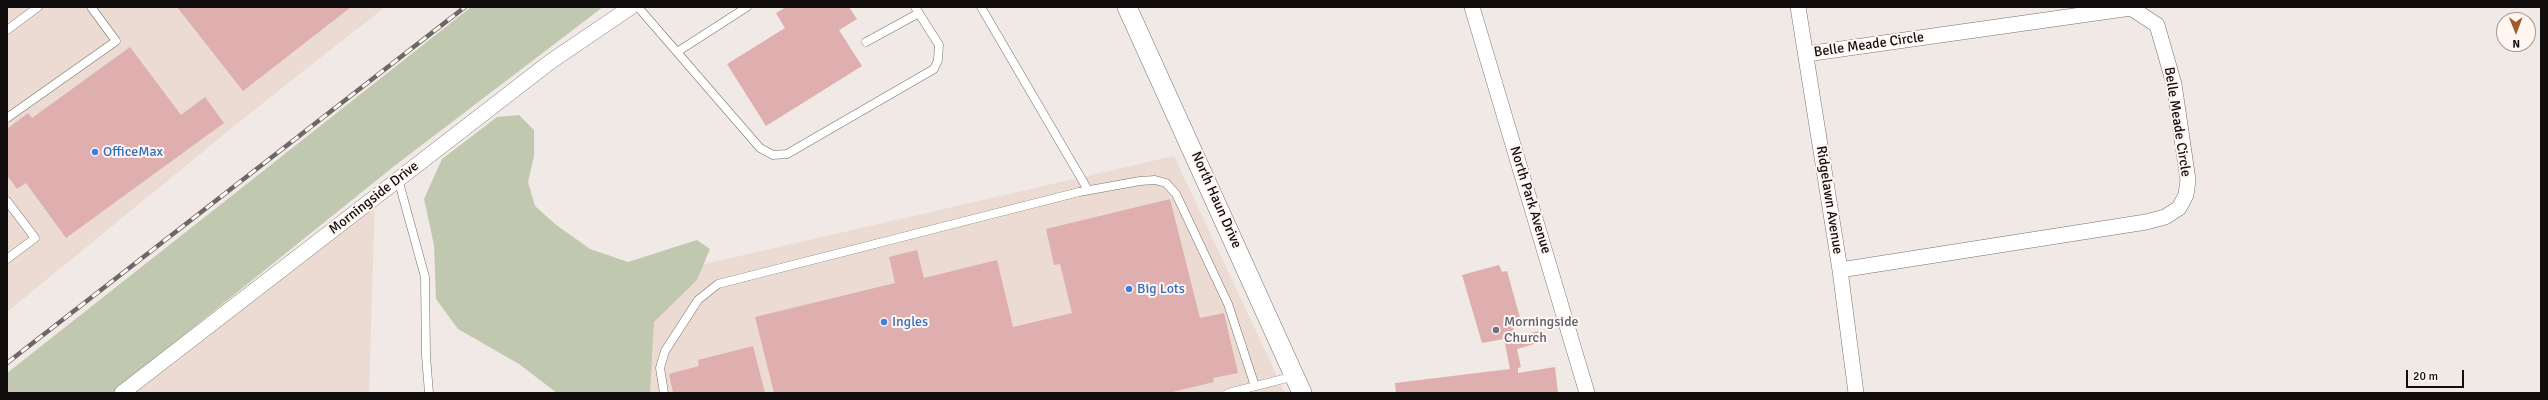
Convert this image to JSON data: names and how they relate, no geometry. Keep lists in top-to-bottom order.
{
  "streets": {
    "street": [
      "Belle Meade Circle",
      "Morningside Drive",
      "North Haun Drive",
      "North Park Avenue",
      "Ridgelawn Avenue"
    ]
  },
  "crossings": [
    ["Belle Meade Circle", "Ridgelawn Avenue"]
  ],
  "places": [
    "OfficeMax",
    "Big Lots",
    "Ingles",
    "Morningside Church"
  ],
  "scale_bar": "20 m",
  "north": "bottom"
}
